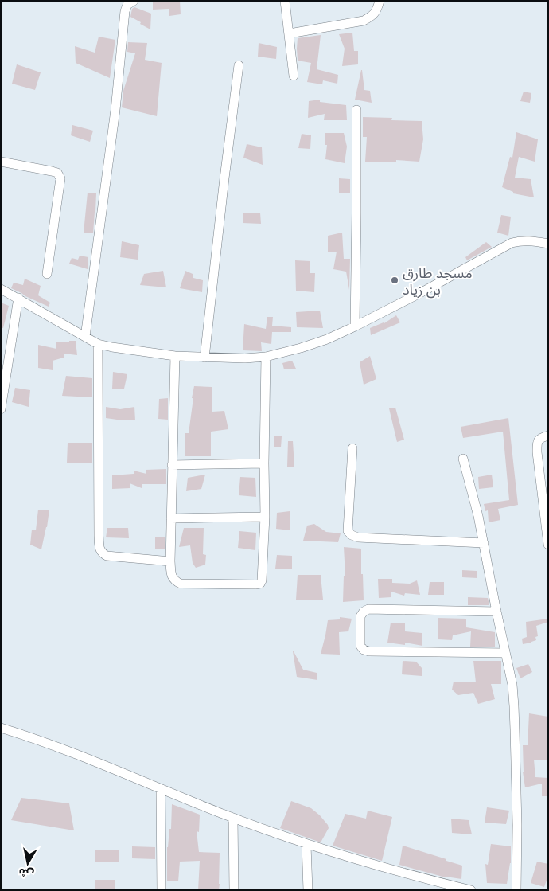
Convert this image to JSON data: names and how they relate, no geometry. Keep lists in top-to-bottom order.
{
  "places": ["مسجد طارق بن زياد"],
  "north": "bottom"
}
